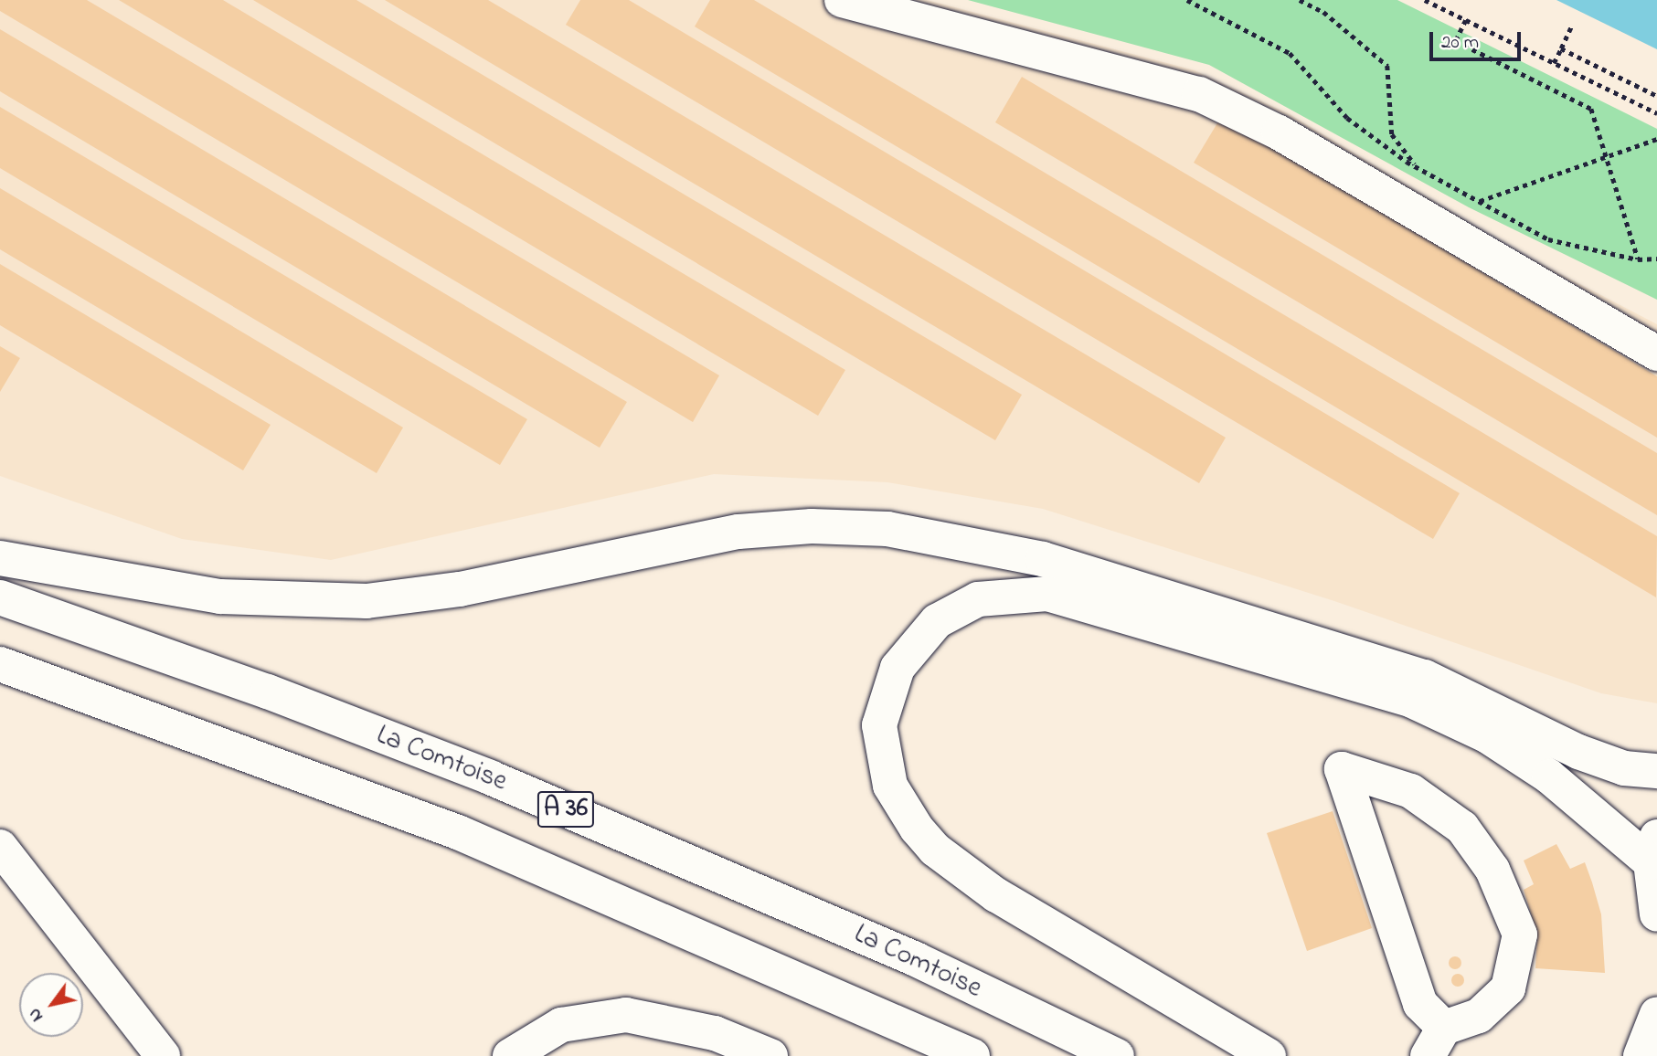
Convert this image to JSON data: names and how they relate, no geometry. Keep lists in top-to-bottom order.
{
  "streets": {
    "main road": ["La Comtoise", "A 36"]
  },
  "scale_bar": "20 m",
  "north": "bottom left"
}
